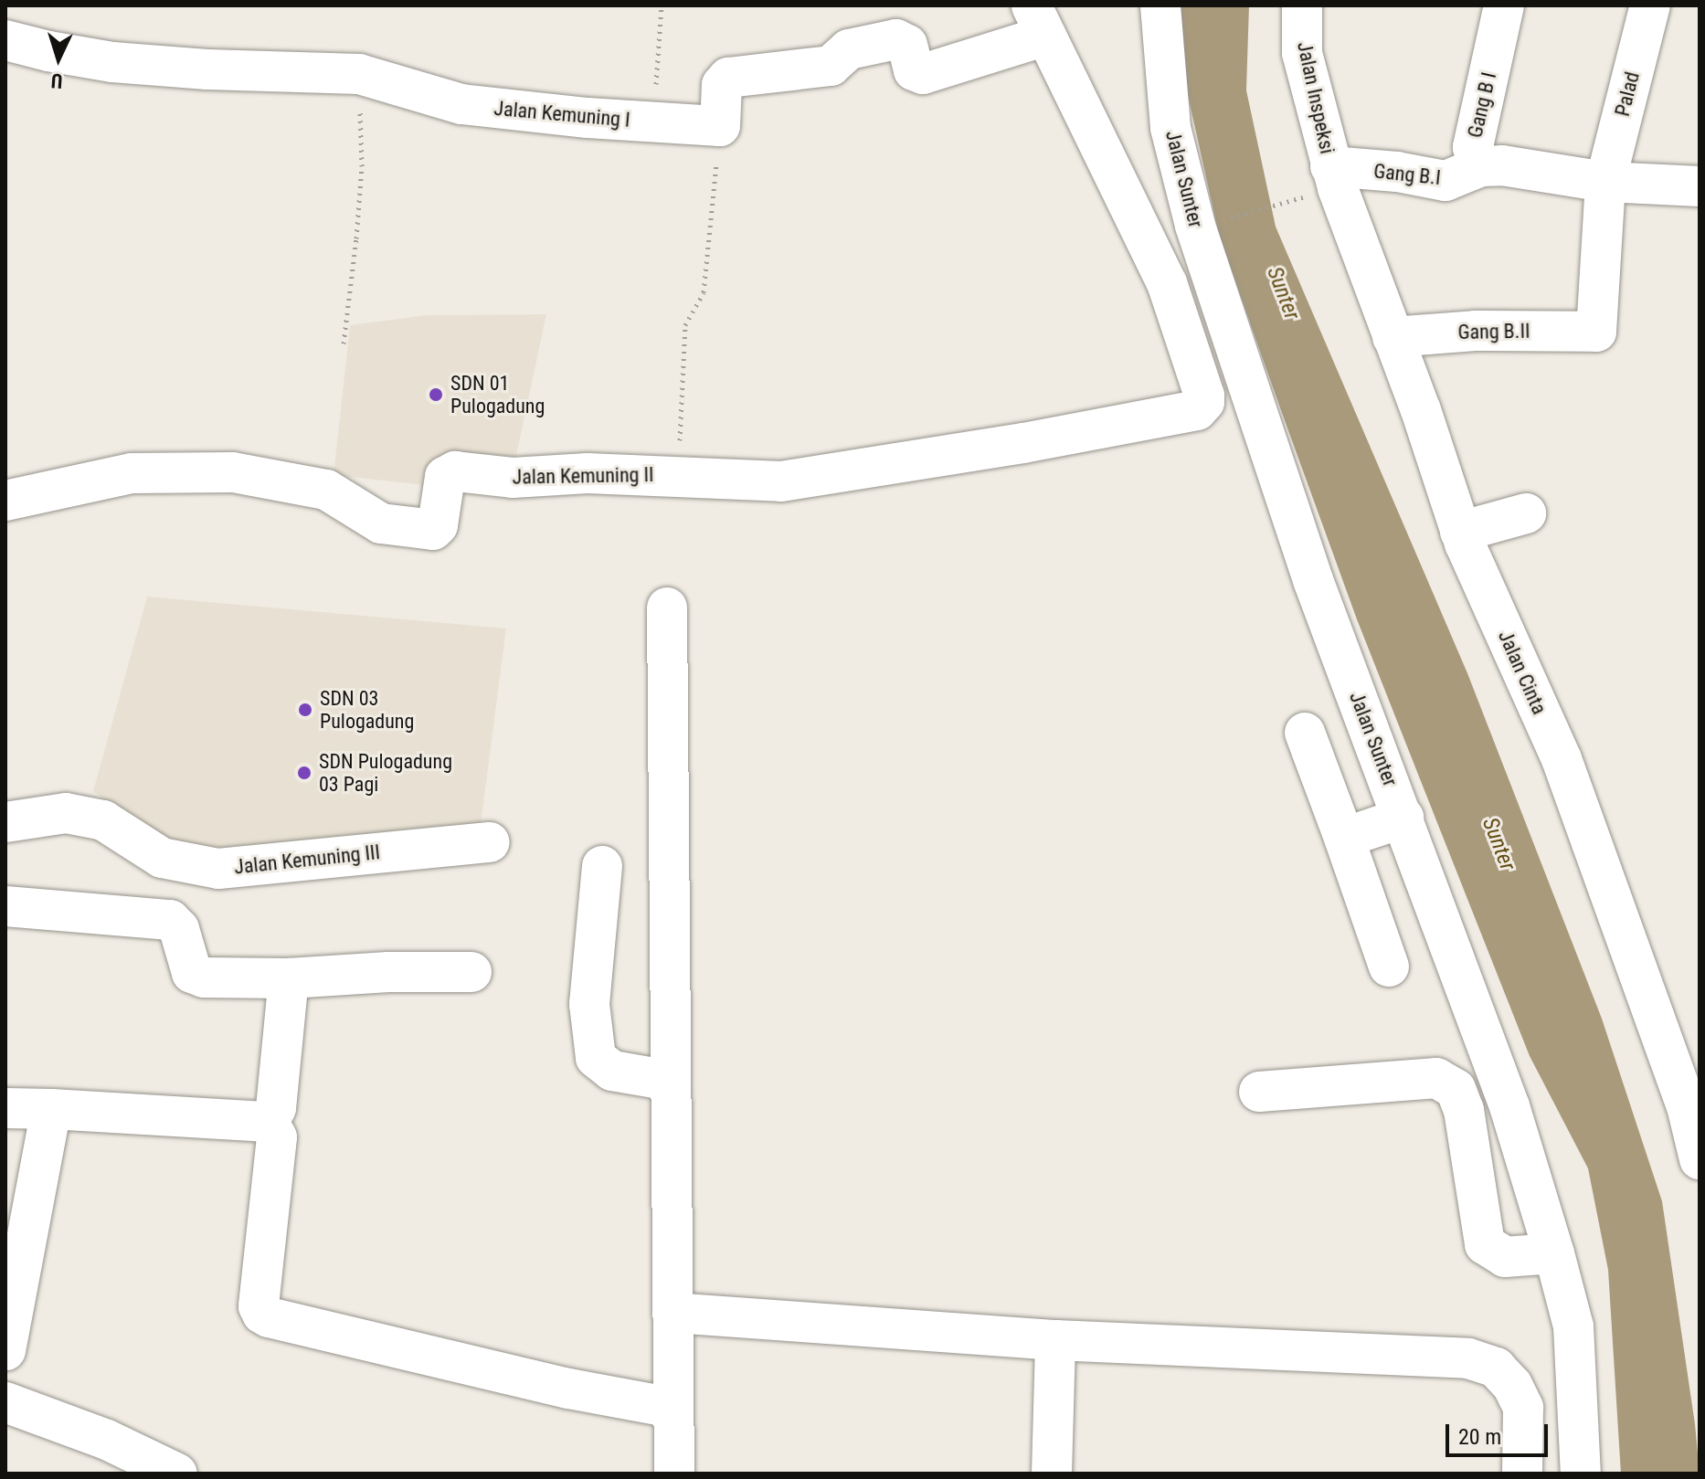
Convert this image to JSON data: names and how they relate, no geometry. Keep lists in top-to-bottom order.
{
  "streets": {
    "street": [
      "Palad",
      "Jalan Inspeksi",
      "Gang B I",
      "Jalan Kemuning I",
      "Gang B.I",
      "Jalan Sunter",
      "Gang B.II",
      "Jalan Kemuning II",
      "Jalan Cinta",
      "Jalan Kemuning III"
    ]
  },
  "crossings": [
    ["Palad", "Gang B I"],
    ["Palad", "Gang B.II"],
    ["Jalan Inspeksi", "Gang B.I"],
    ["Jalan Inspeksi", "Jalan Cinta"],
    ["Gang B I", "Gang B.I"],
    ["Gang B.I", "Jalan Cinta"],
    ["Gang B.II", "Jalan Cinta"]
  ],
  "water": ["Sunter"],
  "places": ["SDN 01 Pulogadung", "SDN 03 Pulogadung", "SDN Pulogadung 03 Pagi"],
  "scale_bar": "20 m",
  "north": "bottom"
}
